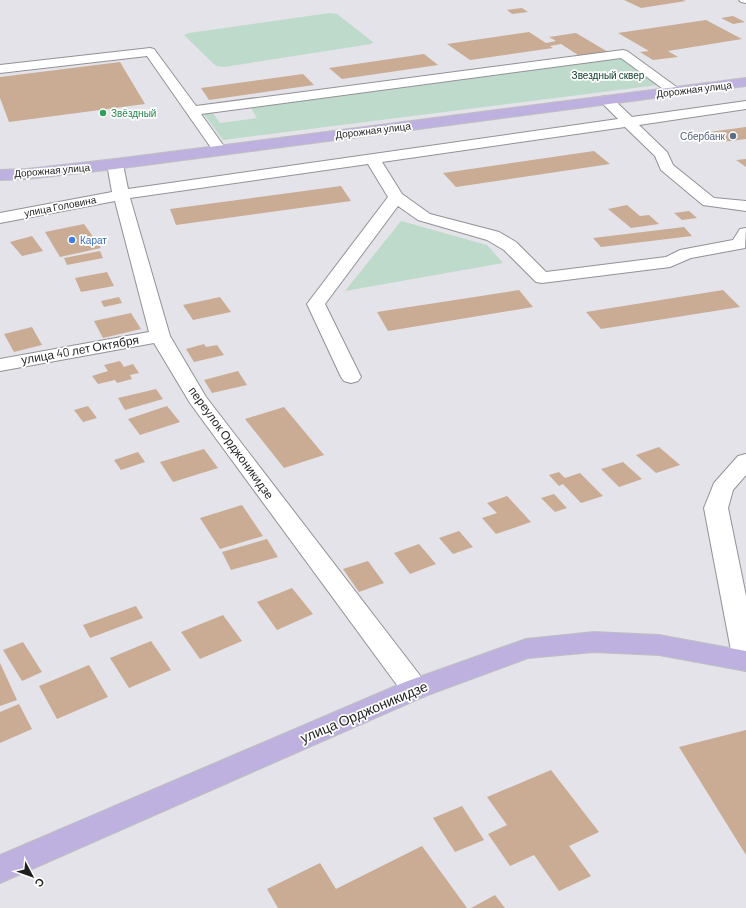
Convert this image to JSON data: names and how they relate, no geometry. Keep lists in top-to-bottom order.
{
  "streets": {
    "main road": ["Дорожная улица", "улица Орджоникидзе"],
    "street": ["улица Головина", "улица 40 лет Октября", "переулок Орджоникидзе"]
  },
  "crossings": [
    ["Дорожная улица", "переулок Орджоникидзе"],
    ["улица Головина", "переулок Орджоникидзе"],
    ["улица 40 лет Октября", "переулок Орджоникидзе"],
    ["переулок Орджоникидзе", "улица Орджоникидзе"]
  ],
  "parks": ["Звездный сквер"],
  "places": ["Звёздный", "Сбербанк", "Карат"],
  "north": "bottom right"
}
